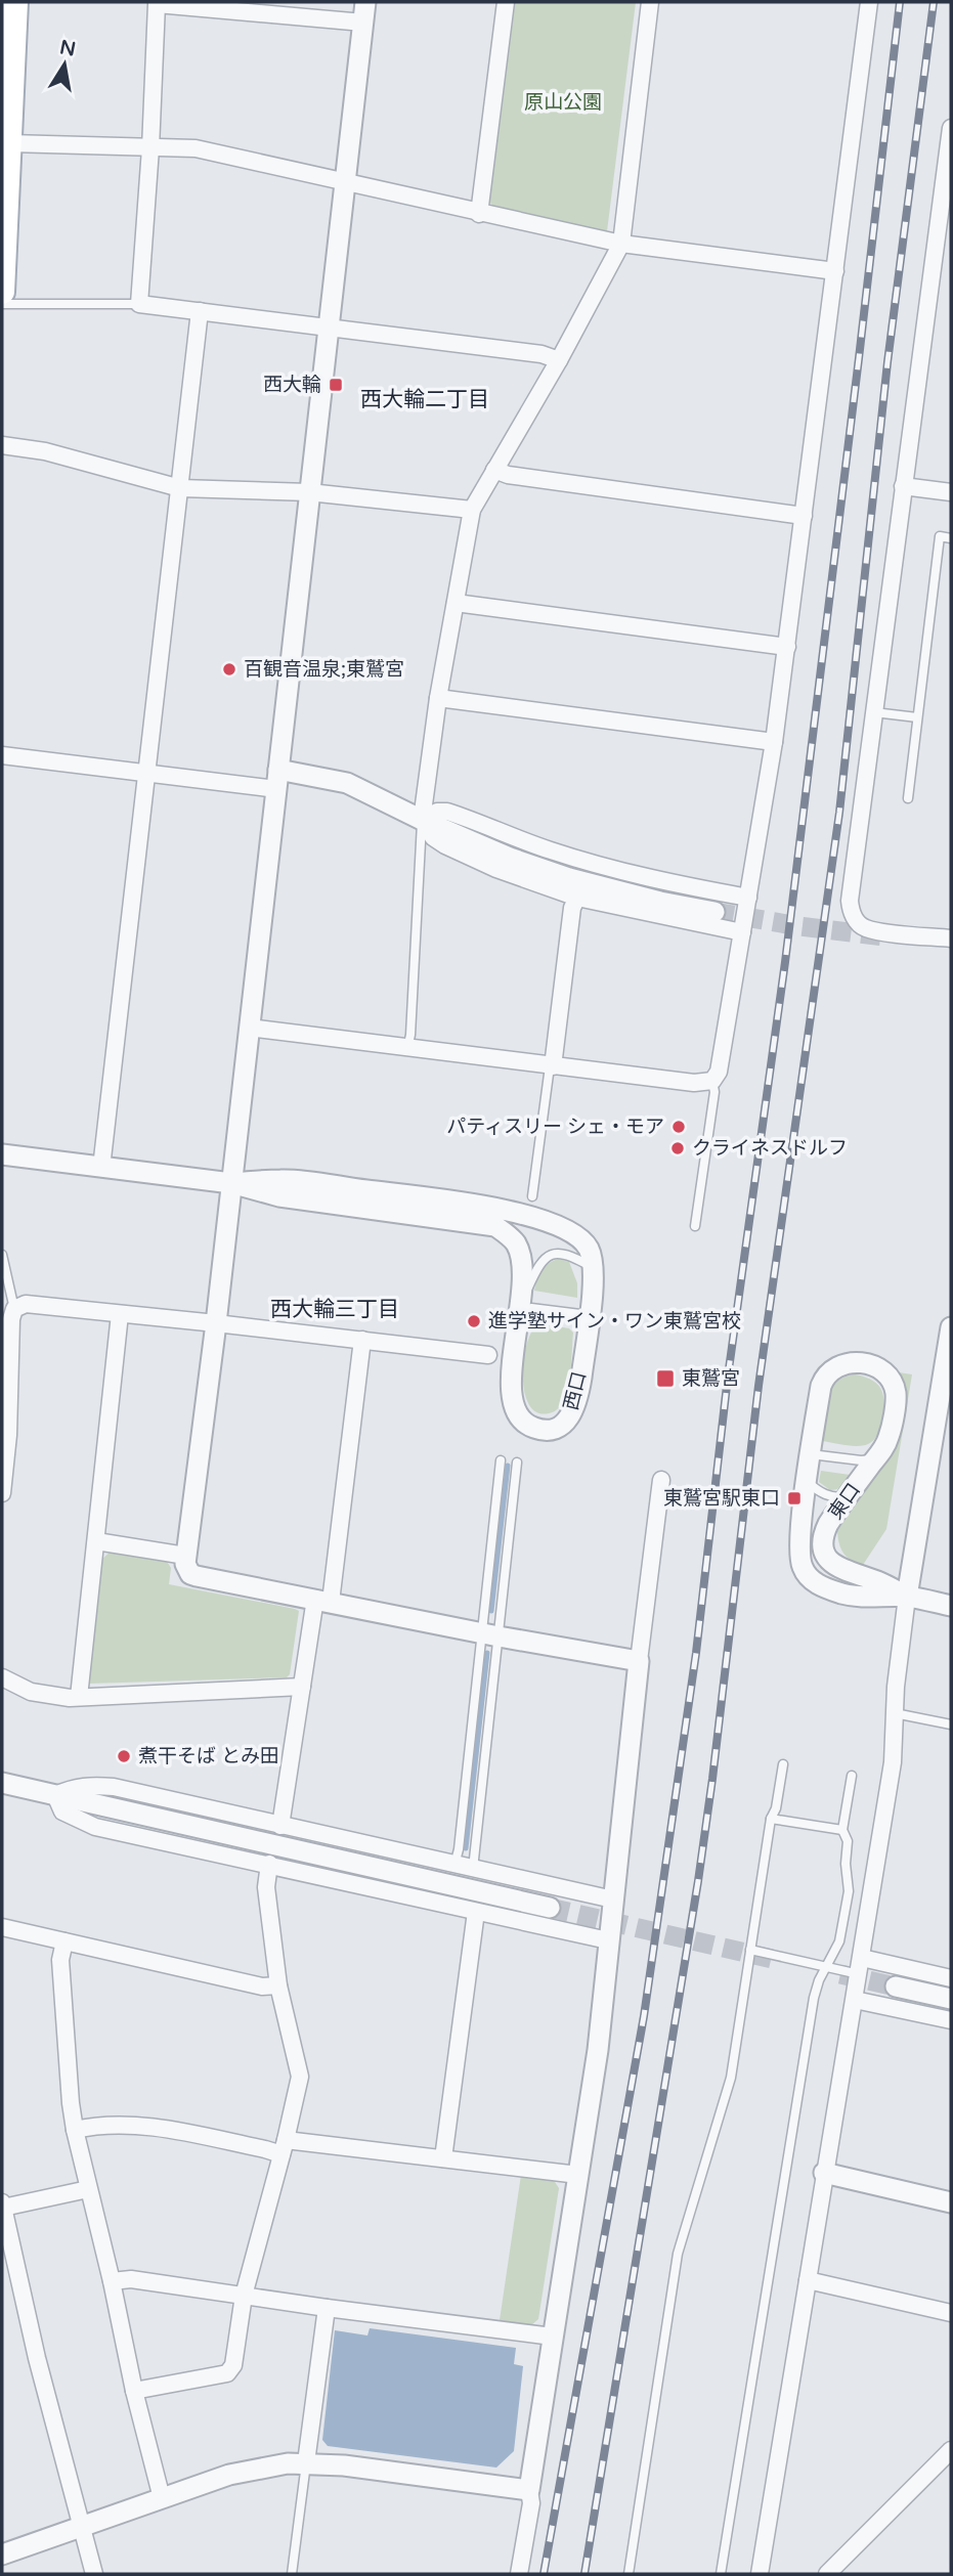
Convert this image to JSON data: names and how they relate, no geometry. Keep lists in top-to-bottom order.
{
  "streets": {
    "street": ["西口", "東口"]
  },
  "districts": ["西大輪二丁目", "西大輪三丁目"],
  "parks": ["原山公園"],
  "places": {
    "transit": ["西大輪", "東鷲宮", "東鷲宮駅東口"],
    "other": [
      "百観音温泉;東鷲宮",
      "パティスリー シェ・モア",
      "クライネスドルフ",
      "進学塾サイン・ワン東鷲宮校",
      "煮干そば とみ田"
    ]
  },
  "north": "top"
}
